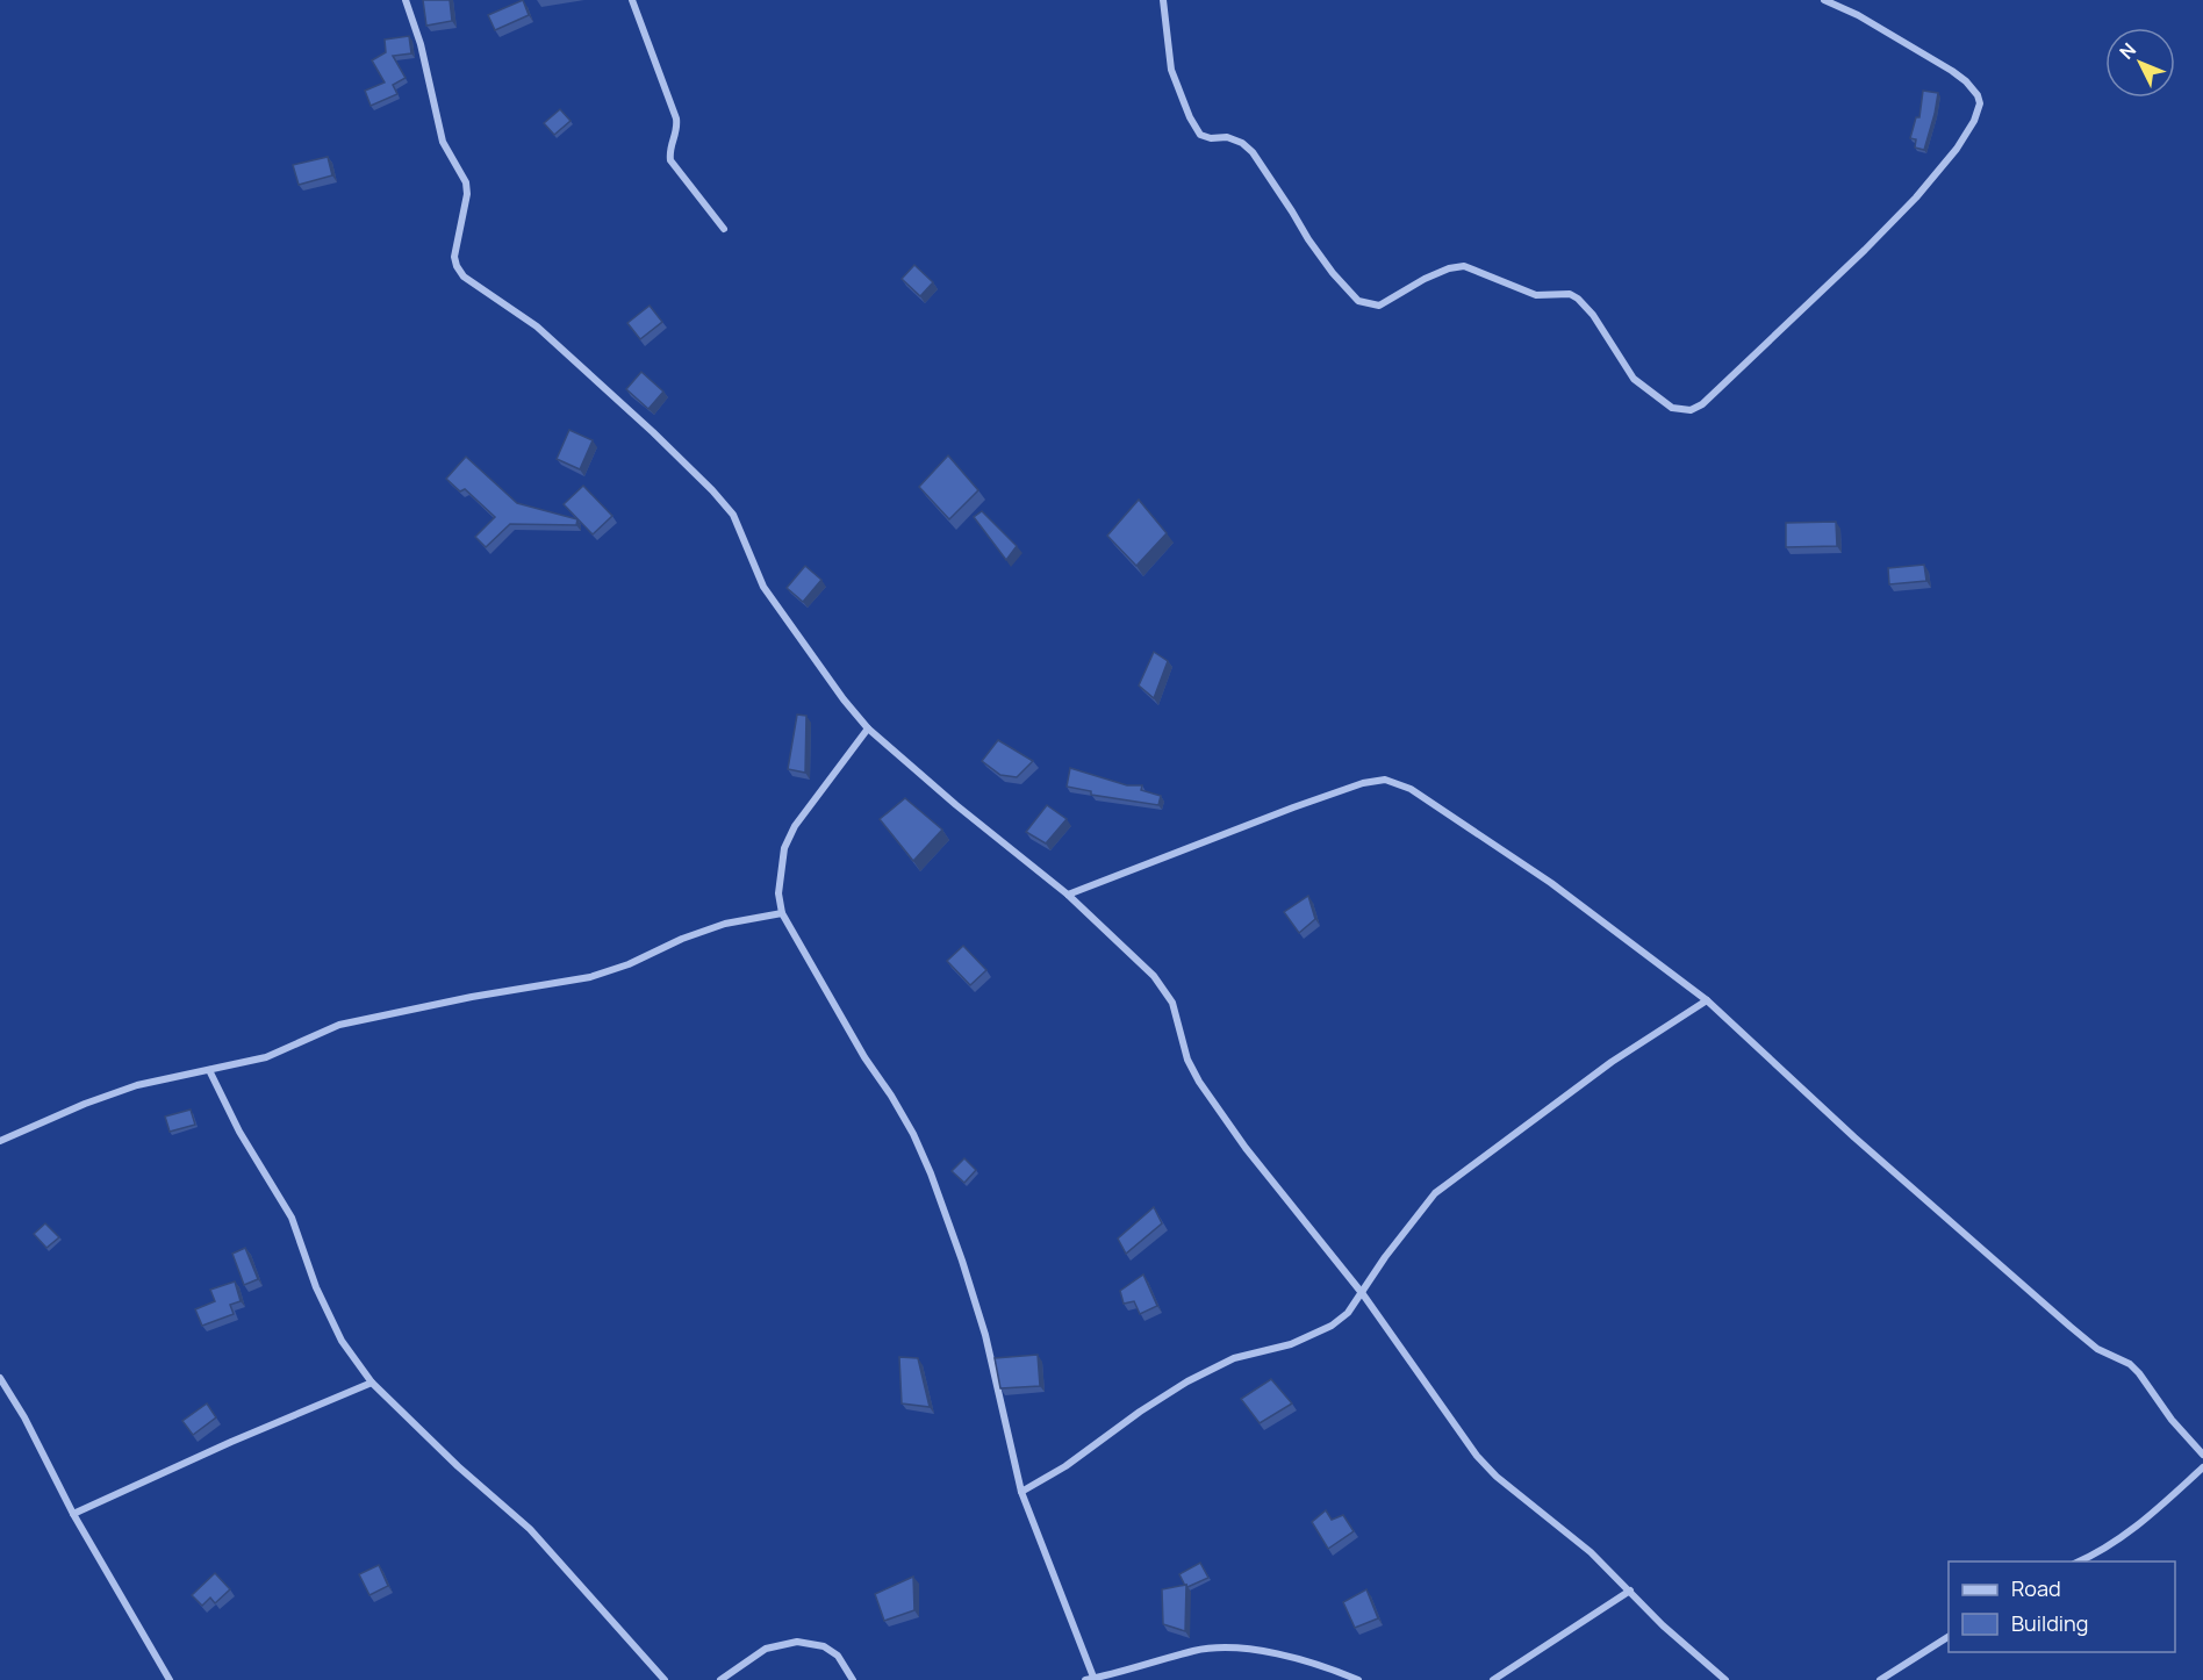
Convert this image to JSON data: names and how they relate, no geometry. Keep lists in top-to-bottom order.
{
  "legend": ["Road", "Building"],
  "north": "top left"
}
